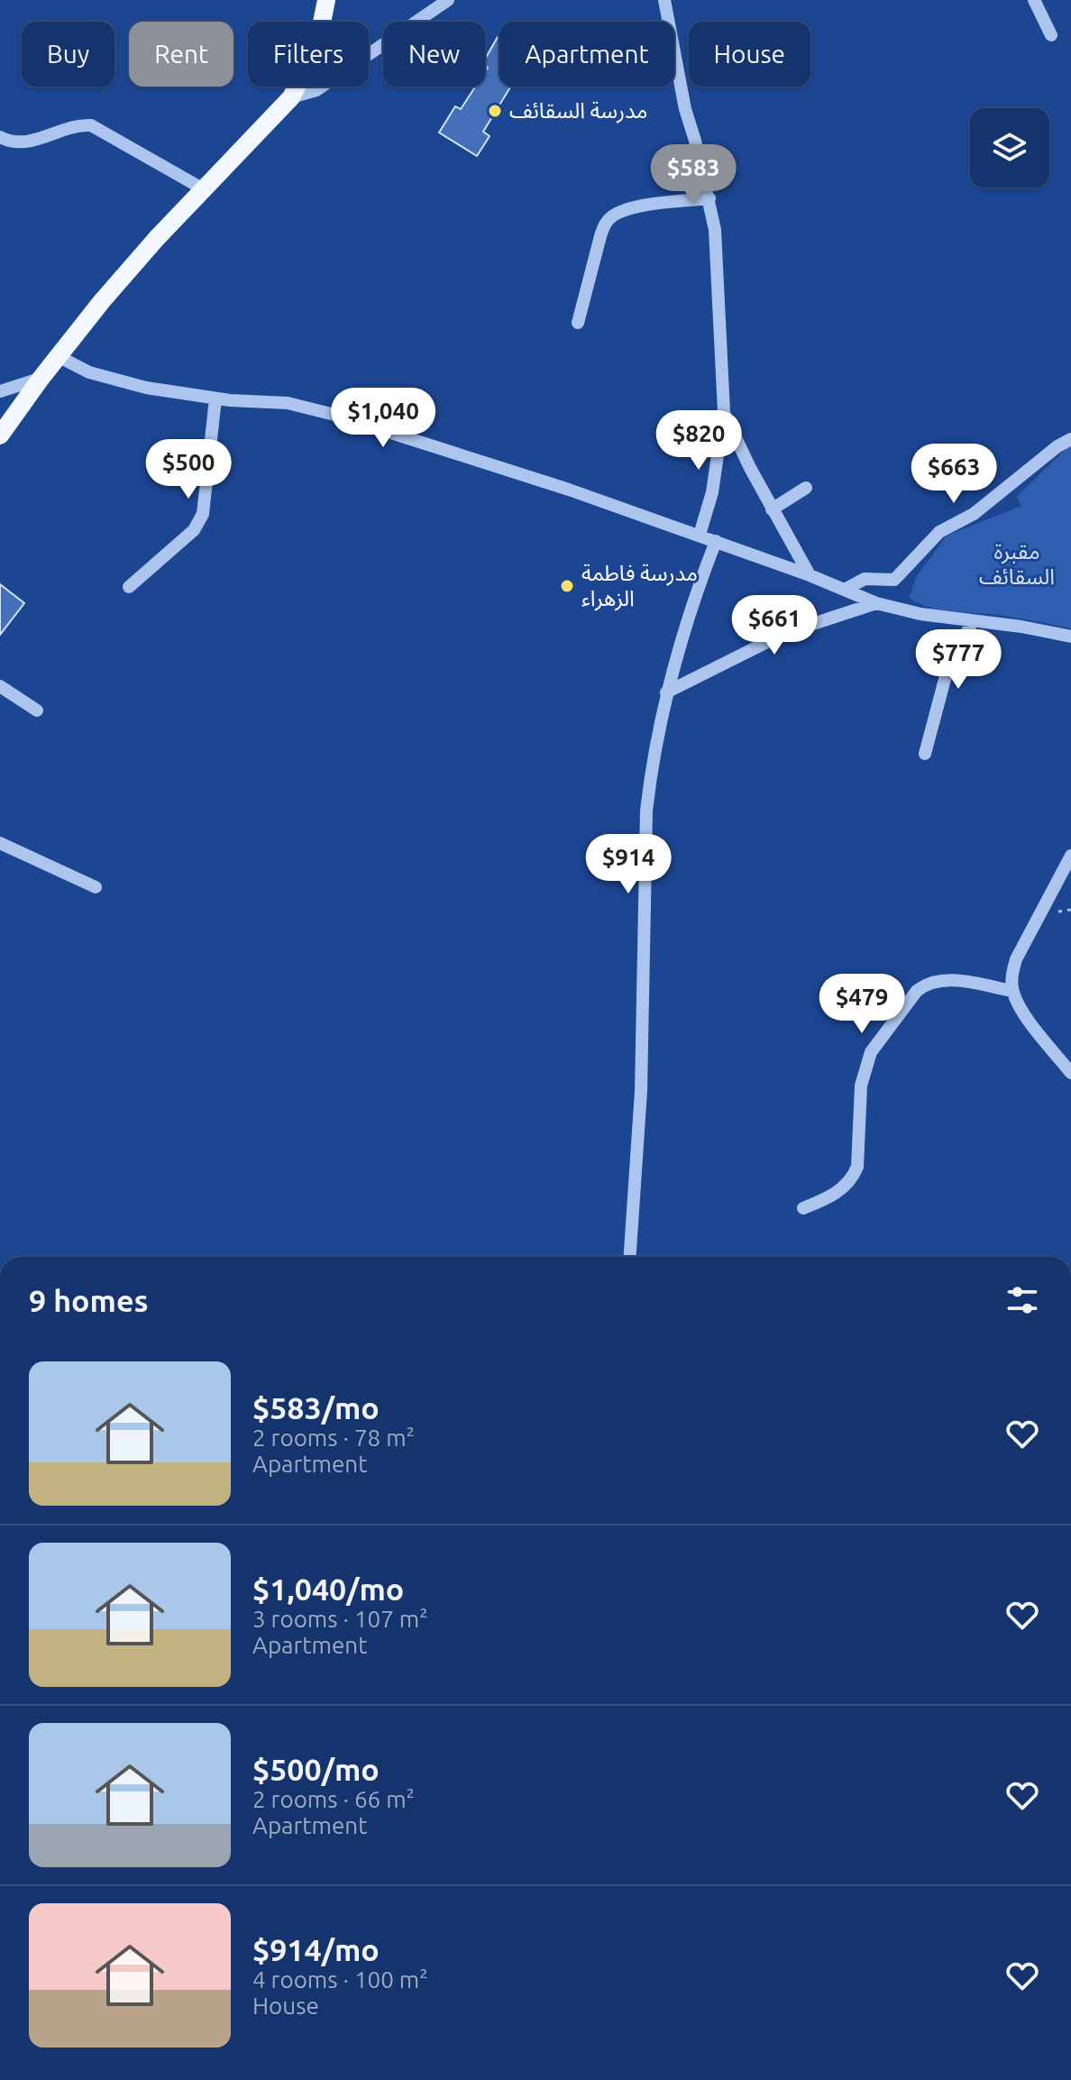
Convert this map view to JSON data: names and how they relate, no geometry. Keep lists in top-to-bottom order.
{
  "parks": ["مقبرة السقائف"],
  "places": ["مدرسة السقائف", "مدرسة فاطمة الزهراء"],
  "page": {
    "chip": [
      "Buy",
      "Rent",
      "Filters",
      "New",
      "Apartment",
      "House"
    ],
    "price": [
      "$583",
      "$1,040",
      "$820",
      "$500",
      "$663",
      "$661",
      "$777",
      "$914",
      "$479"
    ],
    "heading": "9 homes",
    "list": [
      {
        "name": "$583/mo",
        "note": "2 rooms · 78 m² · Apartment"
      },
      {
        "name": "$1,040/mo",
        "note": "3 rooms · 107 m² · Apartment"
      },
      {
        "name": "$500/mo",
        "note": "2 rooms · 66 m² · Apartment"
      },
      {
        "name": "$914/mo",
        "note": "4 rooms · 100 m² · House"
      }
    ]
  }
}
